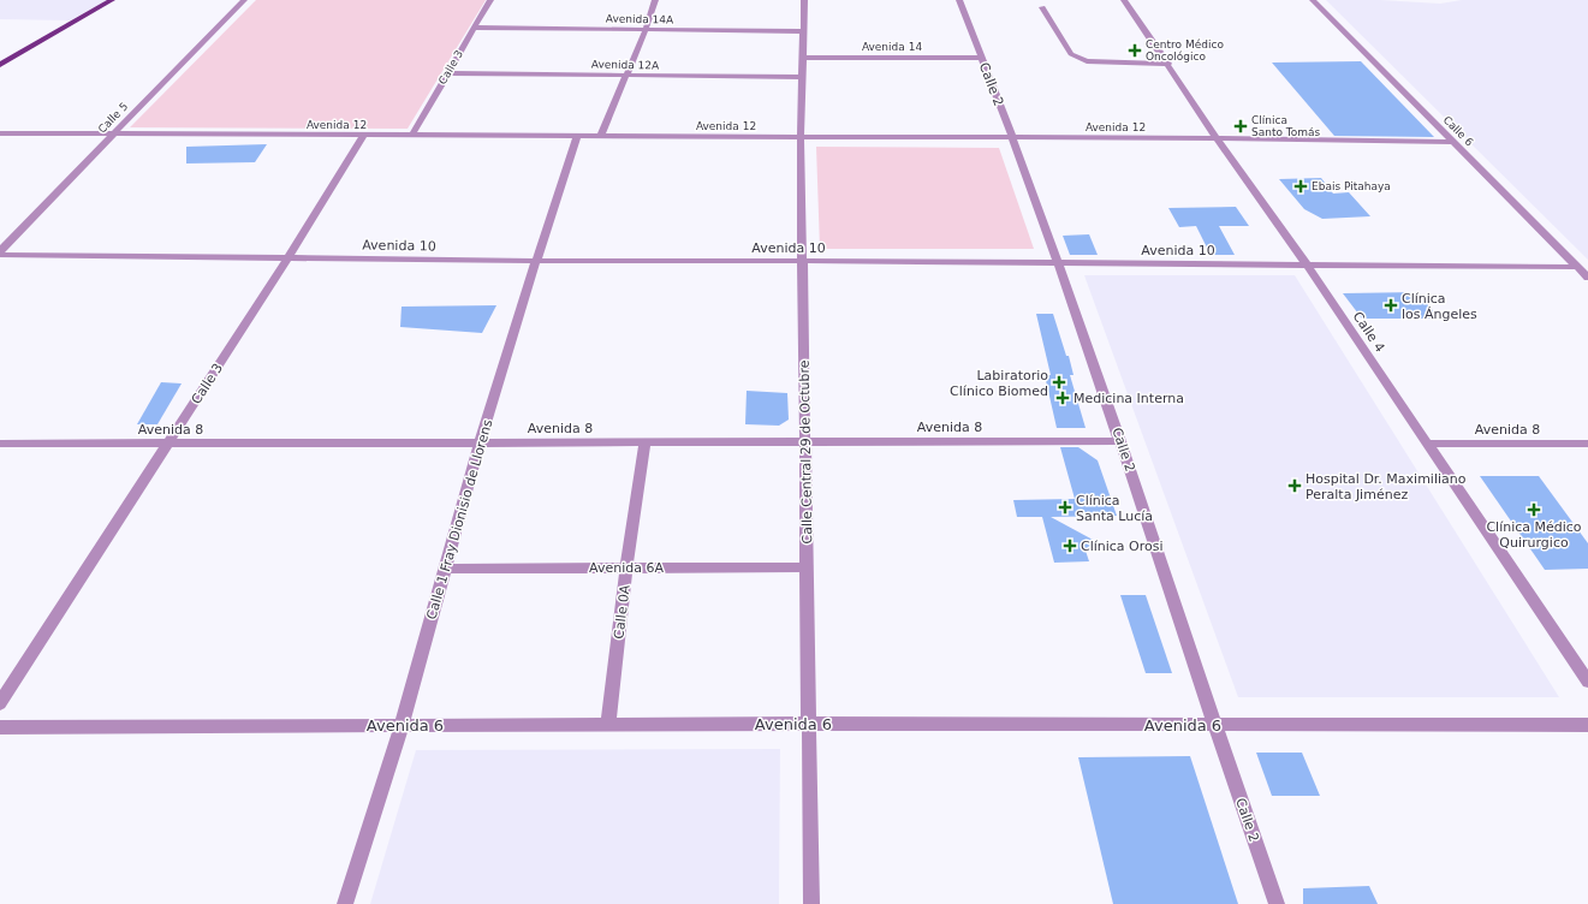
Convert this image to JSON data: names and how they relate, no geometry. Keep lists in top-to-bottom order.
{
  "streets": {
    "street": [
      "Avenida 14A",
      "Avenida 14",
      "Avenida 12A",
      "Calle 3",
      "Calle 2",
      "Calle 5",
      "Avenida 12",
      "Calle 6",
      "Avenida 10",
      "Calle 4",
      "Avenida 8",
      "Calle Central 29 de Octubre",
      "Calle 1 Fray Dionisio de Llorens",
      "Avenida 6A",
      "Calle 0A",
      "Avenida 6"
    ]
  },
  "crossings": [
    ["Avenida 14A", "Calle 3"],
    ["Avenida 14A", "Calle Central 29 de Octubre"],
    ["Avenida 14", "Calle 2"],
    ["Avenida 14", "Calle Central 29 de Octubre"],
    ["Avenida 12A", "Calle 3"],
    ["Avenida 12A", "Calle Central 29 de Octubre"],
    ["Calle 3", "Avenida 12"],
    ["Calle 3", "Avenida 10"],
    ["Calle 3", "Avenida 8"],
    ["Calle 2", "Avenida 12"],
    ["Calle 2", "Avenida 10"],
    ["Calle 2", "Avenida 8"],
    ["Calle 2", "Avenida 6"],
    ["Calle 5", "Avenida 12"],
    ["Calle 5", "Avenida 10"],
    ["Avenida 12", "Calle 6"],
    ["Avenida 12", "Calle 4"],
    ["Avenida 12", "Calle Central 29 de Octubre"],
    ["Avenida 12", "Calle 1 Fray Dionisio de Llorens"],
    ["Calle 6", "Avenida 10"],
    ["Avenida 10", "Calle 4"],
    ["Avenida 10", "Calle Central 29 de Octubre"],
    ["Avenida 10", "Calle 1 Fray Dionisio de Llorens"],
    ["Calle 4", "Avenida 8"],
    ["Avenida 8", "Calle Central 29 de Octubre"],
    ["Avenida 8", "Calle 1 Fray Dionisio de Llorens"],
    ["Avenida 8", "Calle 0A"],
    ["Calle Central 29 de Octubre", "Avenida 6A"],
    ["Calle Central 29 de Octubre", "Avenida 6"],
    ["Calle 1 Fray Dionisio de Llorens", "Avenida 6A"],
    ["Calle 1 Fray Dionisio de Llorens", "Avenida 6"],
    ["Avenida 6A", "Calle 0A"],
    ["Calle 0A", "Avenida 6"]
  ],
  "places": {
    "health": [
      "Centro Médico Oncológico",
      "Clínica Santo Tomás",
      "Ebais Pitahaya",
      "Clínica los Ángeles",
      "Labiratorio Clínico Biomed",
      "Medicina Interna",
      "Hospital Dr. Maximiliano Peralta Jiménez",
      "Clínica Santa Lucía",
      "Clínica Médico Quirurgico",
      "Clínica Orosi"
    ]
  }
}
